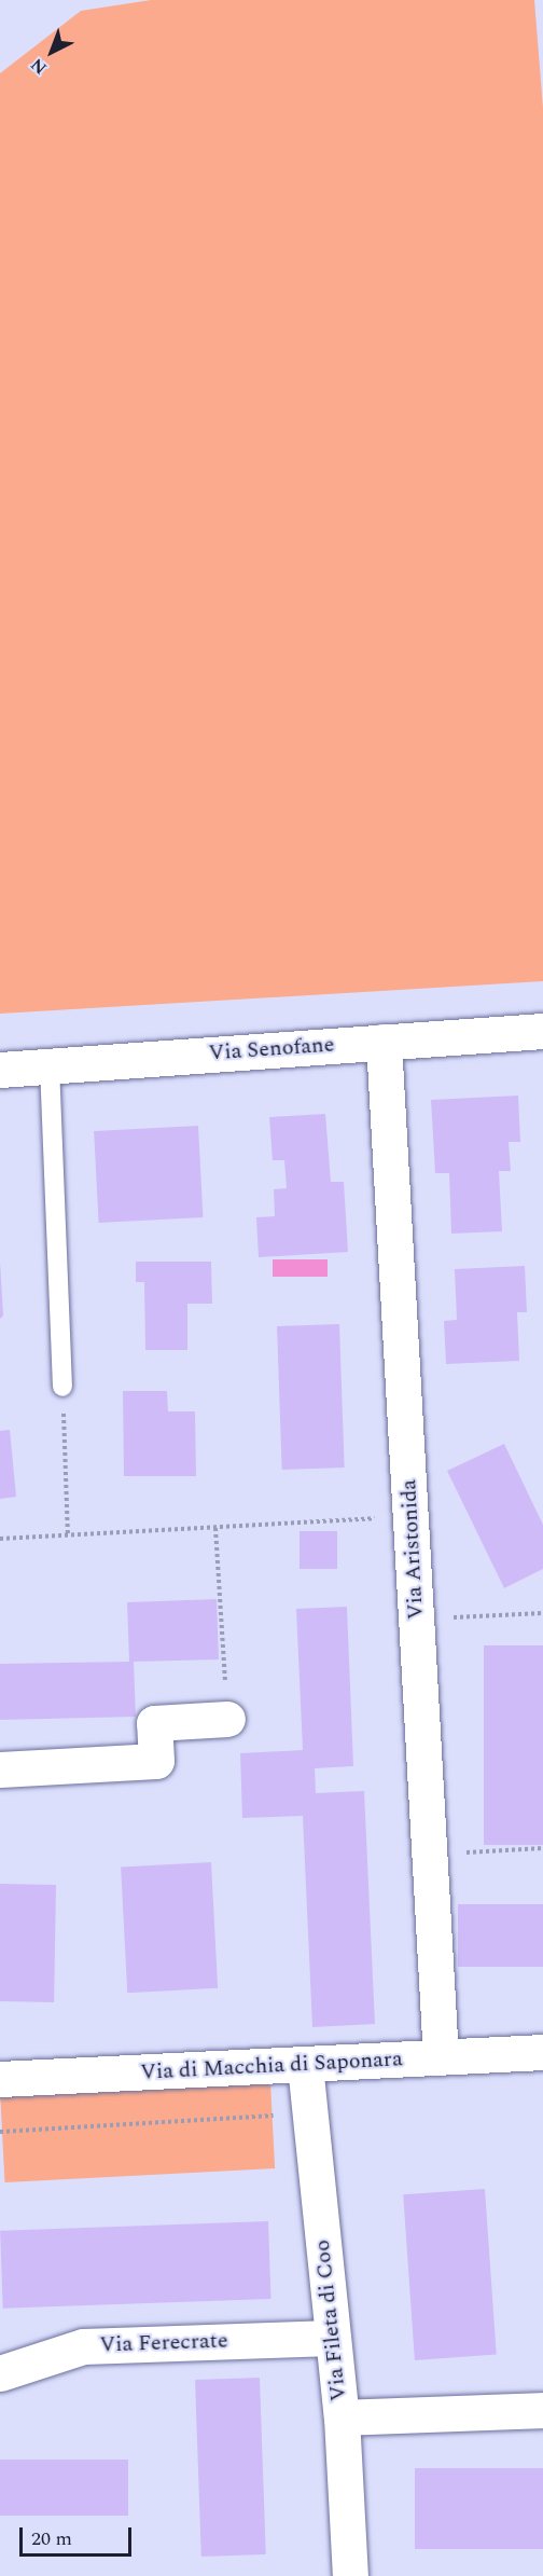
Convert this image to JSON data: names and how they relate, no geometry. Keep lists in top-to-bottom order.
{
  "streets": {
    "street": [
      "Via Senofane",
      "Via Aristonida",
      "Via di Macchia di Saponara",
      "Via Fileta di Coo",
      "Via Ferecrate"
    ]
  },
  "crossings": [
    ["Via Senofane", "Via Aristonida"],
    ["Via Aristonida", "Via di Macchia di Saponara"],
    ["Via di Macchia di Saponara", "Via Fileta di Coo"],
    ["Via Fileta di Coo", "Via Ferecrate"]
  ],
  "scale_bar": "20 m",
  "north": "bottom left"
}
